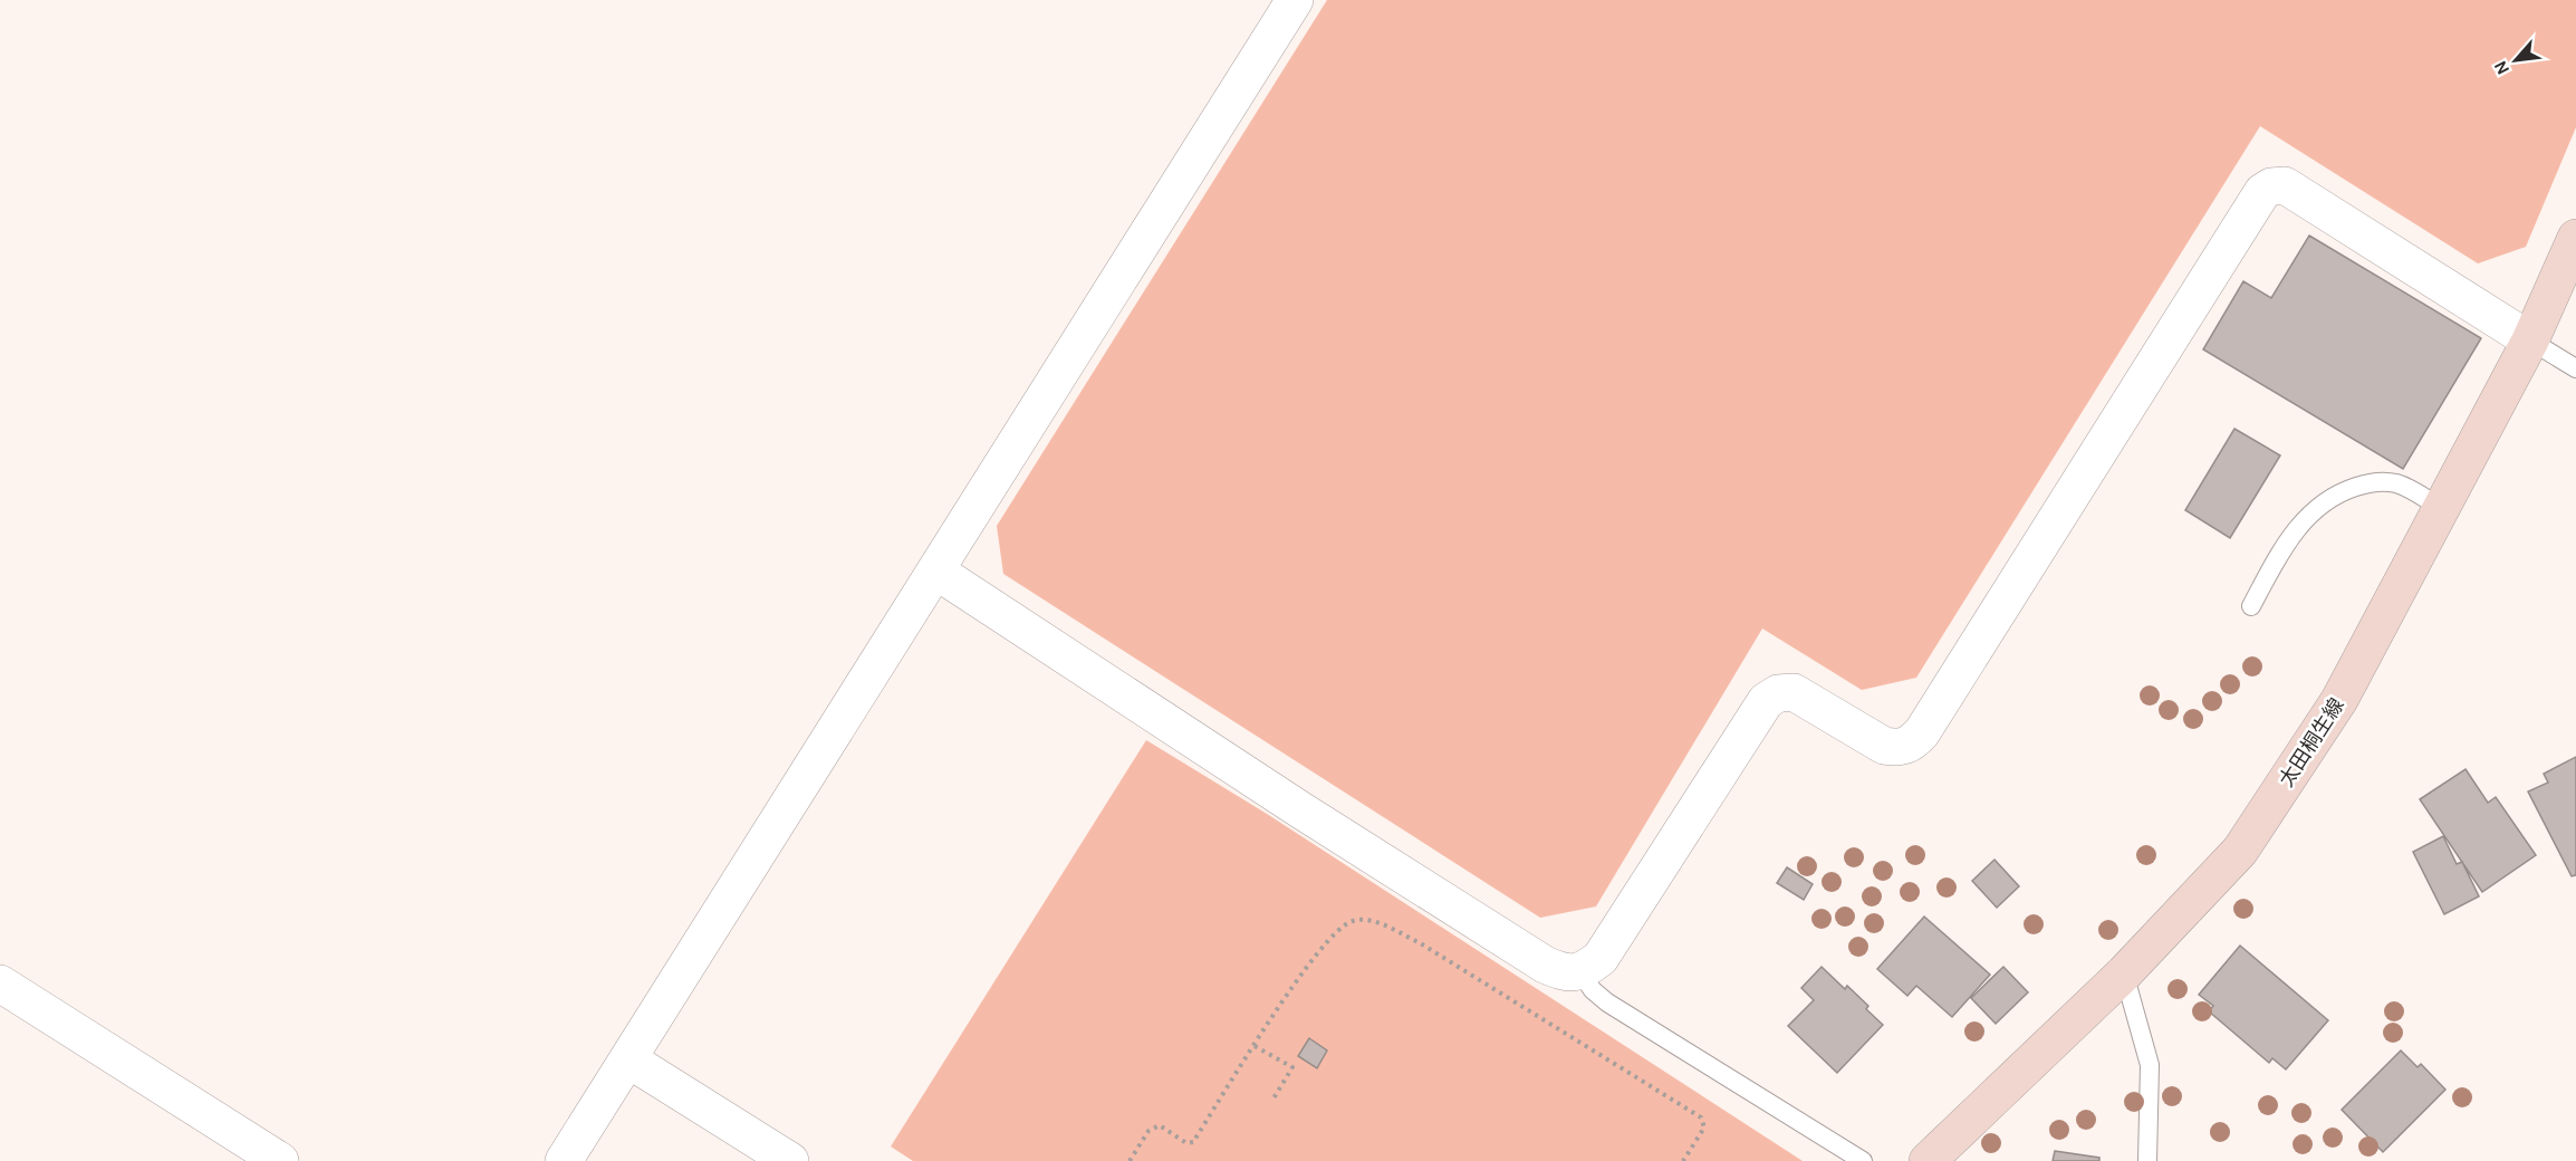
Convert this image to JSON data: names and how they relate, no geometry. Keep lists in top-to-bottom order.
{
  "streets": {
    "main road": ["太田桐生線"]
  },
  "north": "bottom left"
}
